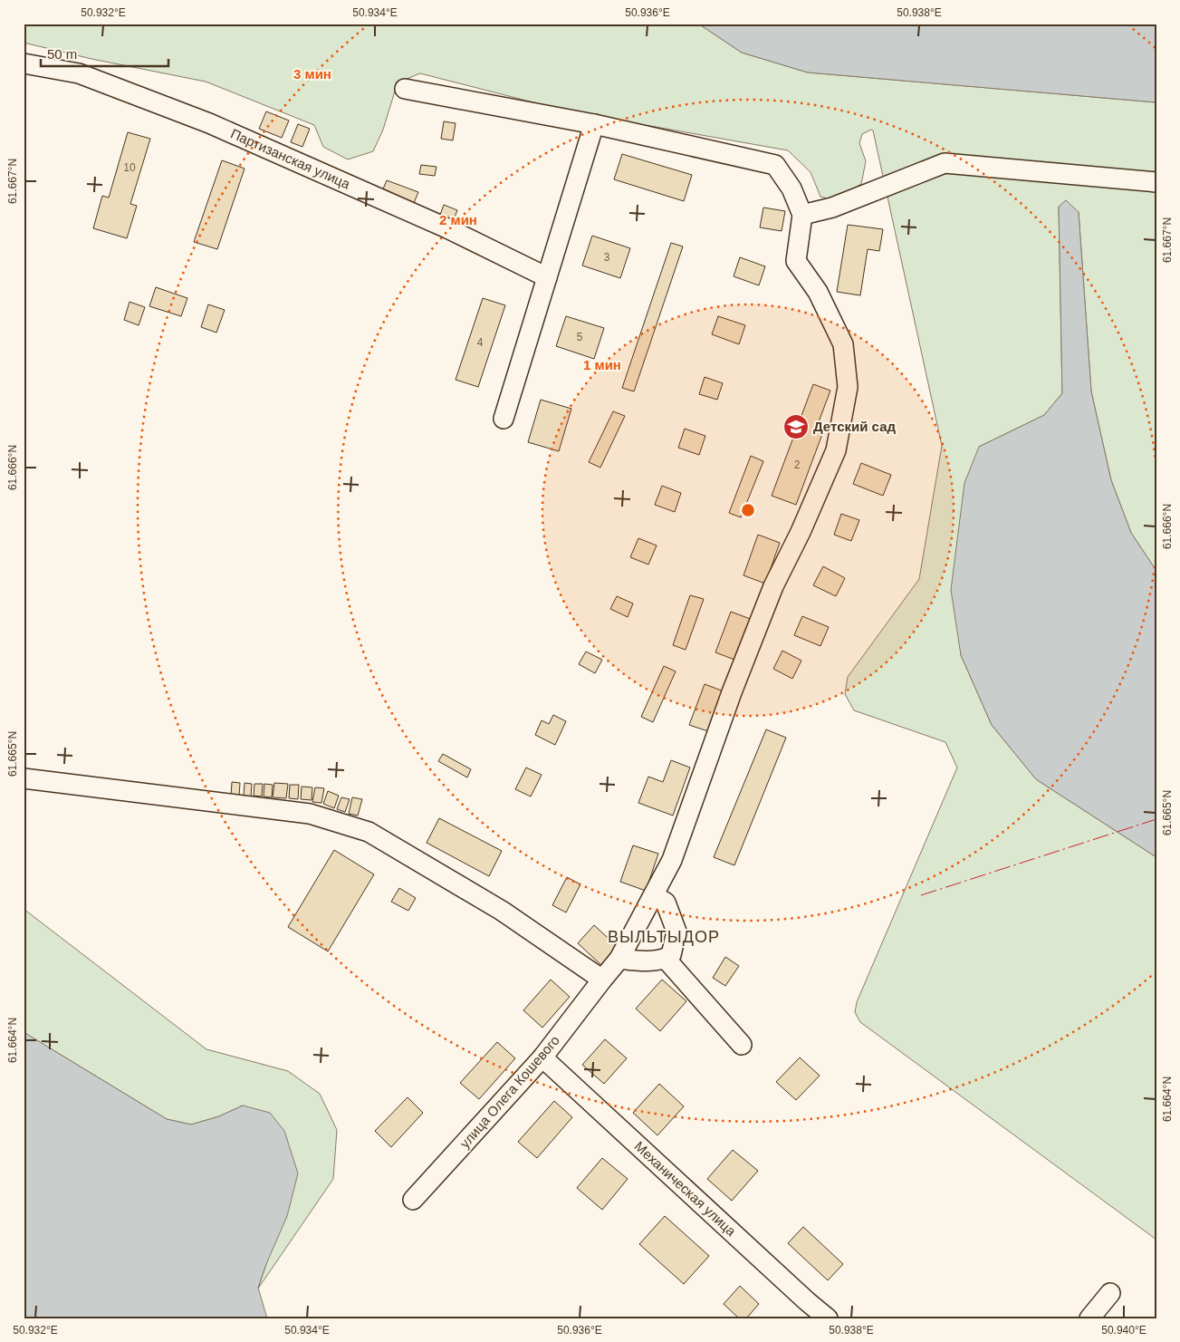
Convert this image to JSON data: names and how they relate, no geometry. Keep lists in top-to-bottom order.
{
  "streets": {
    "street": ["Партизанская улица", "улица Олега Кошевого", "Механическая улица"]
  },
  "crossings": [
    ["улица Олега Кошевого", "Механическая улица"]
  ],
  "districts": ["ВЫЛЬТЫДОР"],
  "places": {
    "school or university": ["Детский сад"]
  },
  "house_numbers": [
    "10",
    "3",
    "5",
    "4",
    "2"
  ],
  "scale_bar": "50 m",
  "coordinates": [
    "50.932°E",
    "50.934°E",
    "50.936°E",
    "50.938°E",
    "61.667°N",
    "61.666°N",
    "61.665°N",
    "61.664°N",
    "50.940°E"
  ],
  "rings": ["3 мин", "2 мин", "1 мин"]
}
